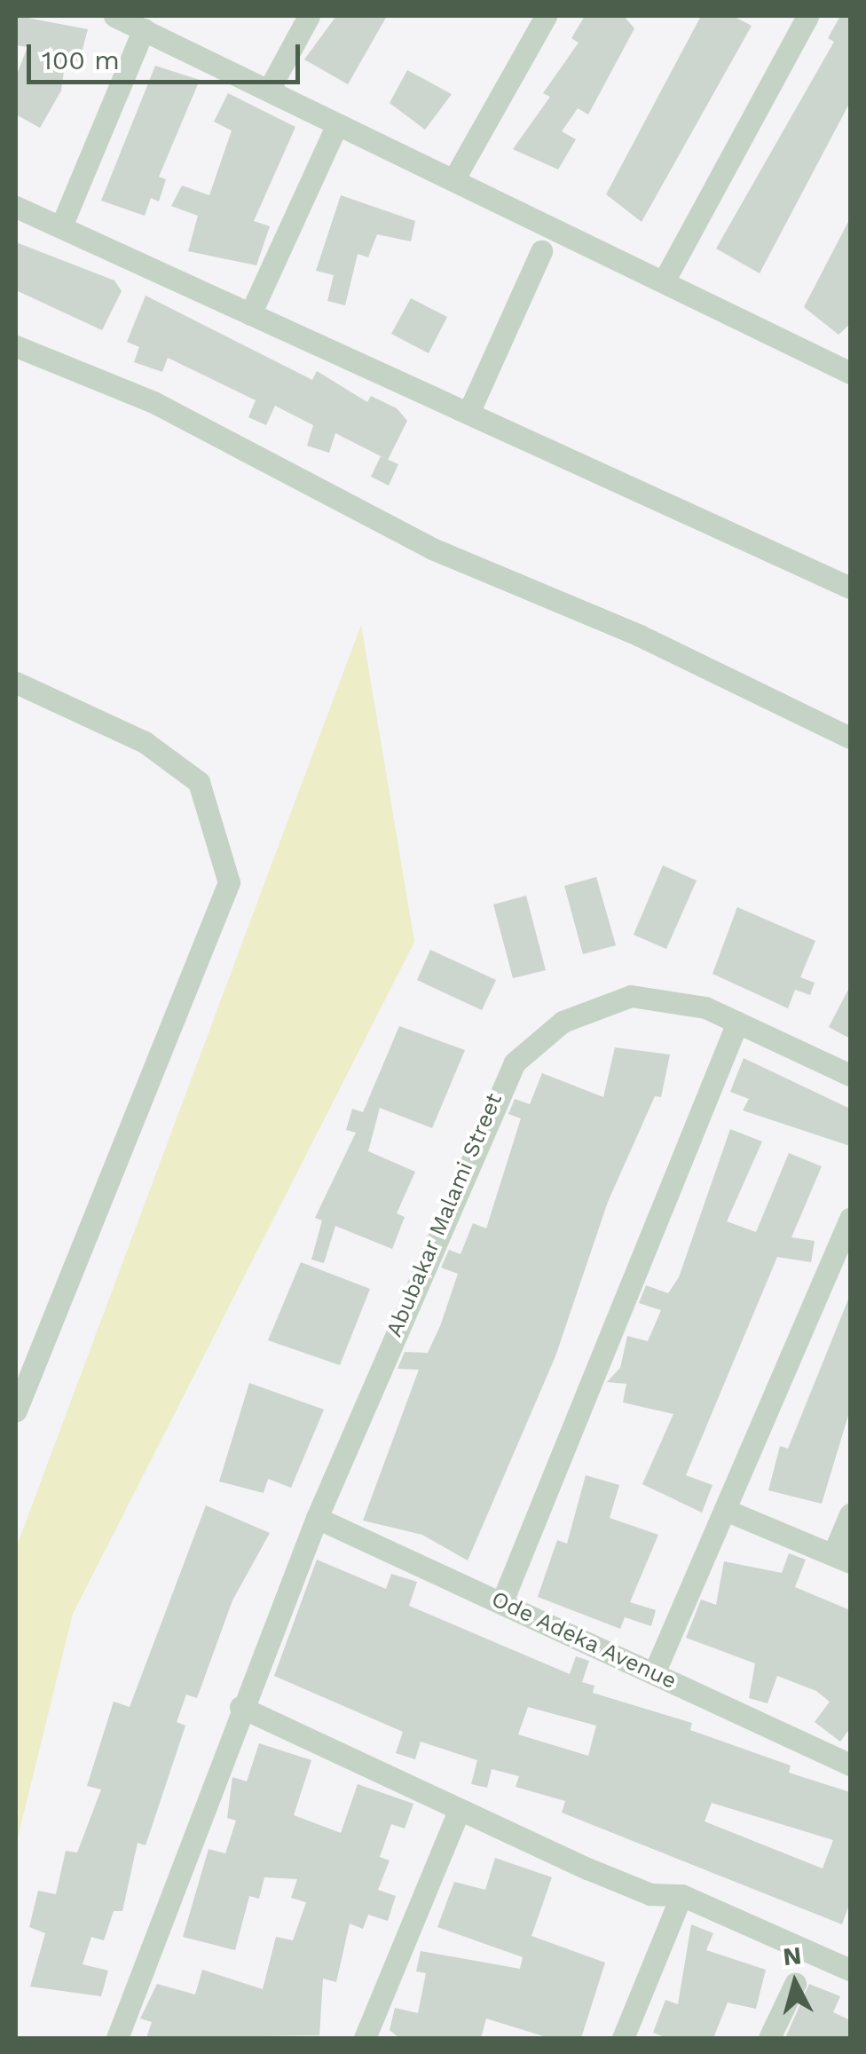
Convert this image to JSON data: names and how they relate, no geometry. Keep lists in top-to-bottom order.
{
  "streets": {
    "street": ["Abubakar Malami Street", "Ode Adeka Avenue"]
  },
  "crossings": [
    ["Abubakar Malami Street", "Ode Adeka Avenue"]
  ],
  "scale_bar": "100 m",
  "north": "top"
}
